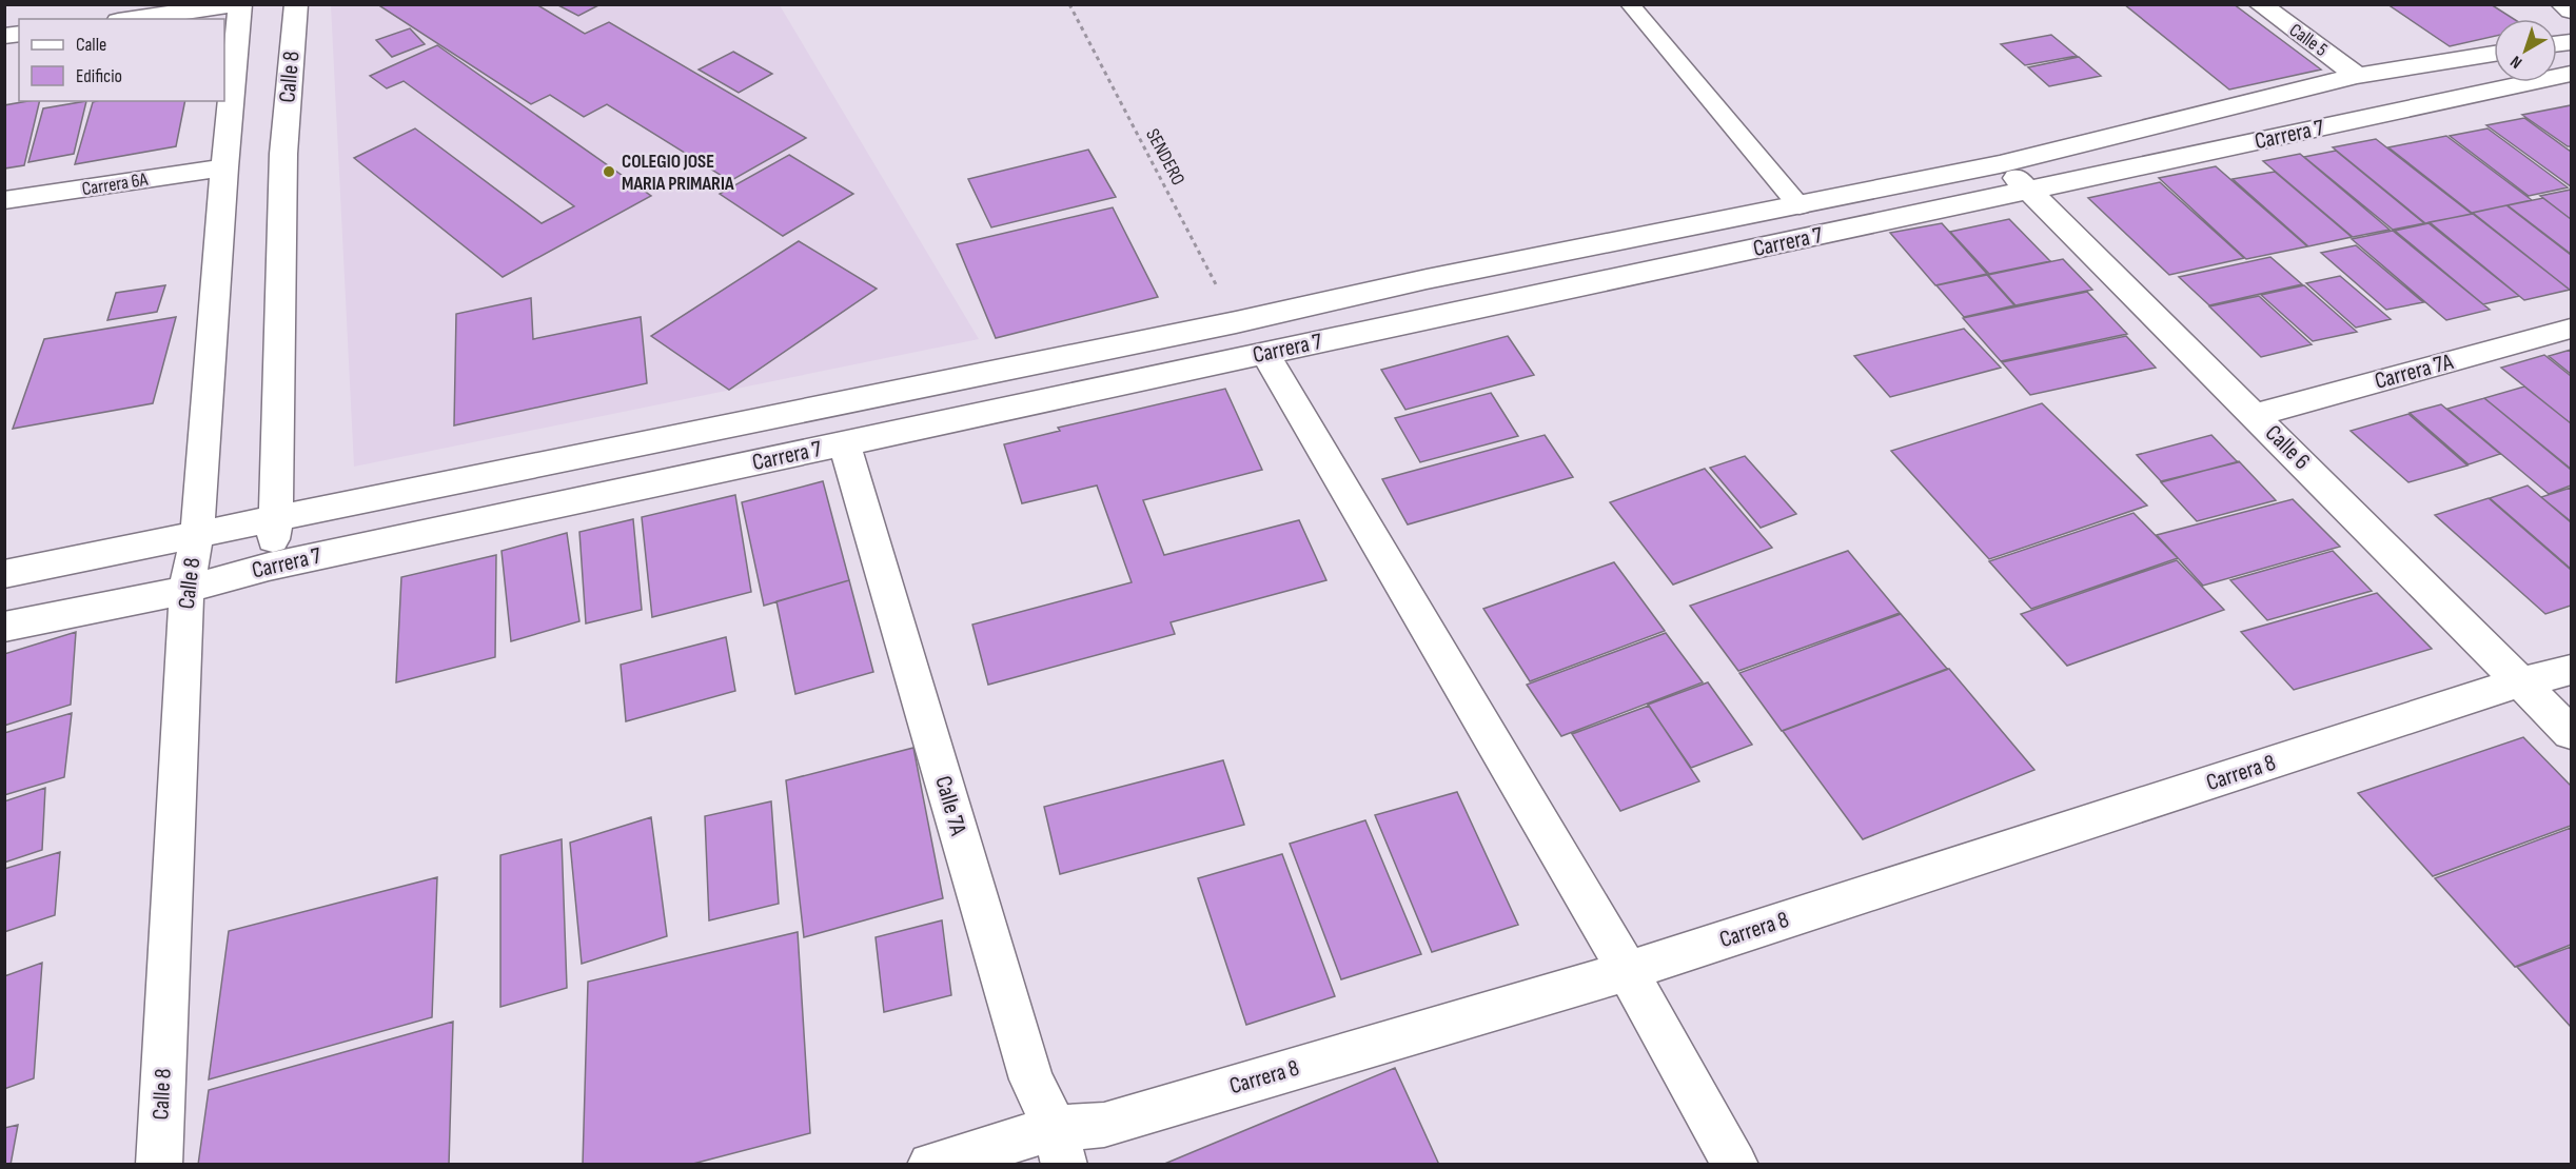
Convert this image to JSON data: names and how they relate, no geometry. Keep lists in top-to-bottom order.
{
  "streets": {
    "street": [
      "Calle 5",
      "Calle 8",
      "Carrera 7",
      "Carrera 6A",
      "Carrera 7A",
      "Calle 6",
      "Carrera 8",
      "Calle 7A"
    ],
    "path": ["SENDERO"]
  },
  "crossings": [
    ["Calle 5", "Carrera 7"],
    ["Calle 8", "Carrera 7"],
    ["Calle 8", "Carrera 6A"],
    ["Carrera 7", "SENDERO"],
    ["Carrera 7", "Calle 6"],
    ["Carrera 7", "Calle 7A"],
    ["Carrera 7A", "Calle 6"],
    ["Calle 6", "Carrera 8"],
    ["Carrera 8", "Calle 7A"]
  ],
  "places": ["COLEGIO JOSE MARIA PRIMARIA"],
  "legend": ["Calle", "Edificio"],
  "north": "bottom left"
}
